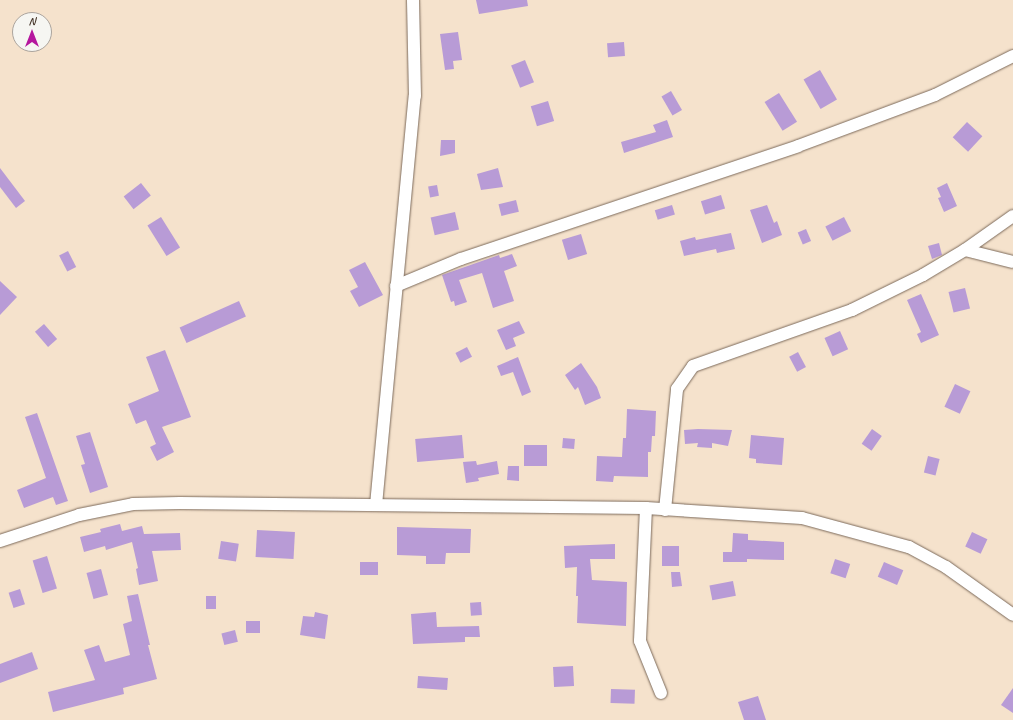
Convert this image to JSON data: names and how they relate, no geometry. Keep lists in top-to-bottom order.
{
  "north": "top"
}
